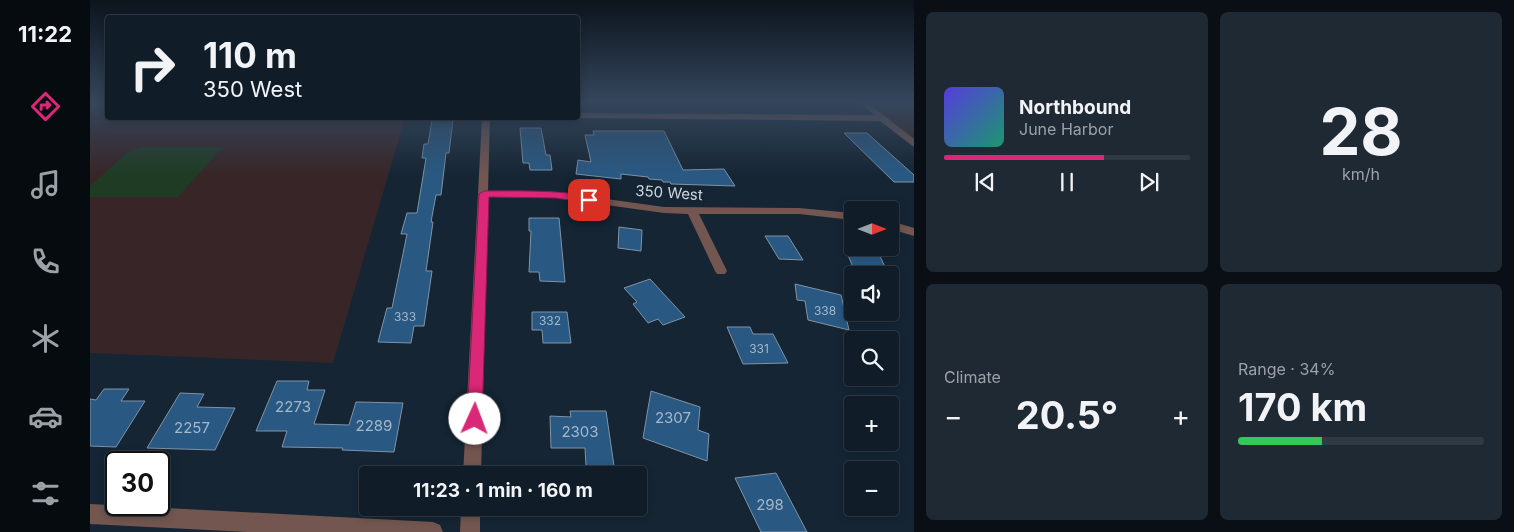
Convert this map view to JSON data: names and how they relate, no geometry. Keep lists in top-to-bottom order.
{
  "streets": {
    "street": ["350 West"]
  },
  "house_numbers": [
    "338",
    "333",
    "332",
    "331",
    "2273",
    "2307",
    "2289",
    "2257",
    "2303",
    "298"
  ],
  "north": "right",
  "page": {
    "tabs": "11:22",
    "tile": [
      ["28", "km/h"],
      "Climate",
      ["Range · 34%", "170 km"]
    ],
    "turn": ["110 m", "350 West"],
    "song": ["Northbound", "June Harbor"],
    "map_buttons": ["+", "−"],
    "heat": ["−", "20.5°", "+"],
    "limit": "30",
    "trip": "11:23 · 1 min · 160 m"
  }
}
